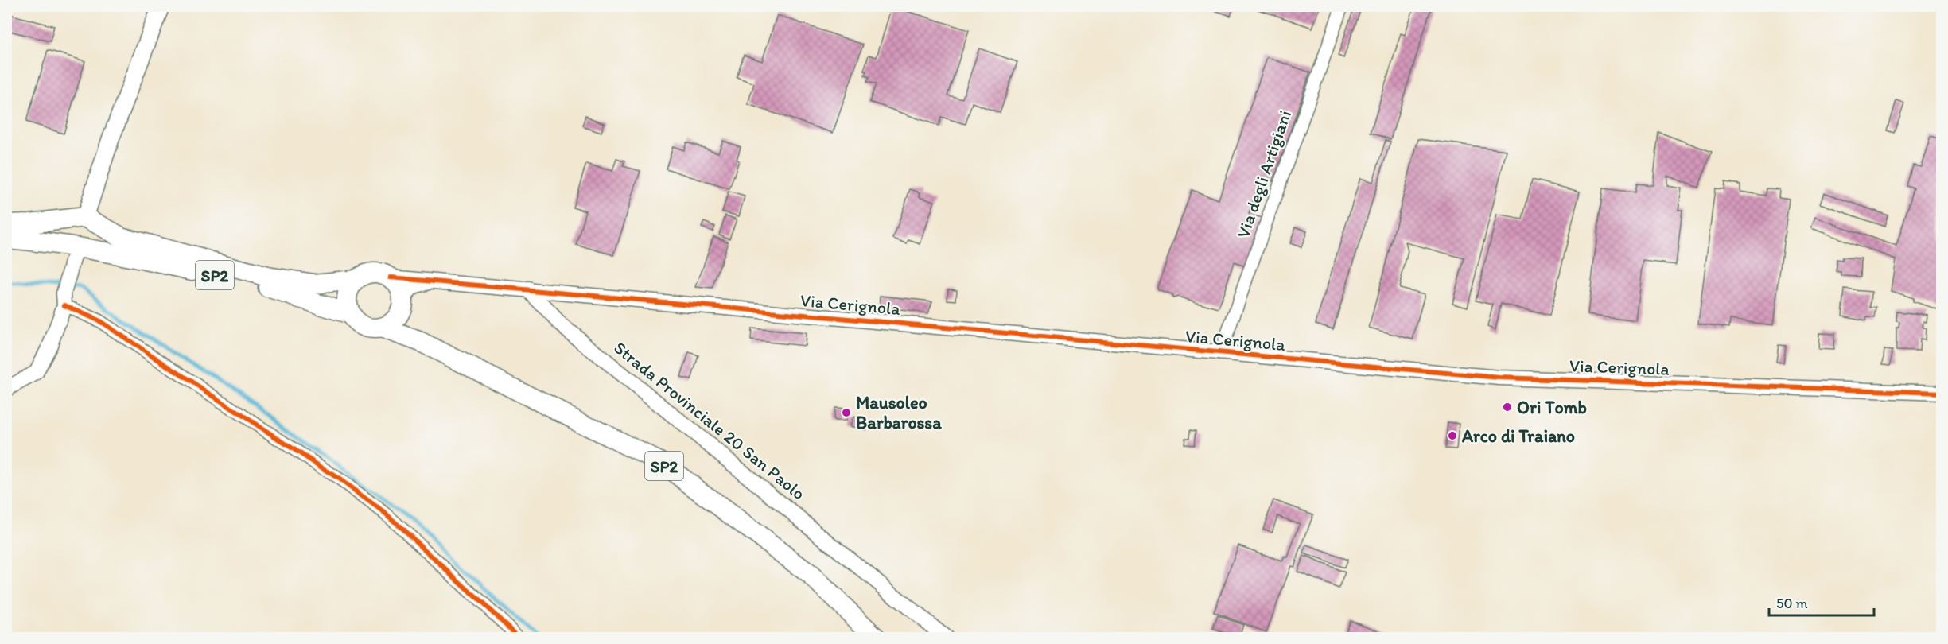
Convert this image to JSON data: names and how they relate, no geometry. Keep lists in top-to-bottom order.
{
  "streets": {
    "main road": ["SP2"],
    "street": ["Via degli Artigiani", "Via Cerignola", "Strada Provinciale 20 San Paolo"]
  },
  "crossings": [
    ["Via degli Artigiani", "Via Cerignola"],
    ["Via Cerignola", "Strada Provinciale 20 San Paolo"]
  ],
  "places": ["Ori Tomb", "Mausoleo Barbarossa", "Arco di Traiano"],
  "scale_bar": "50 m"
}
